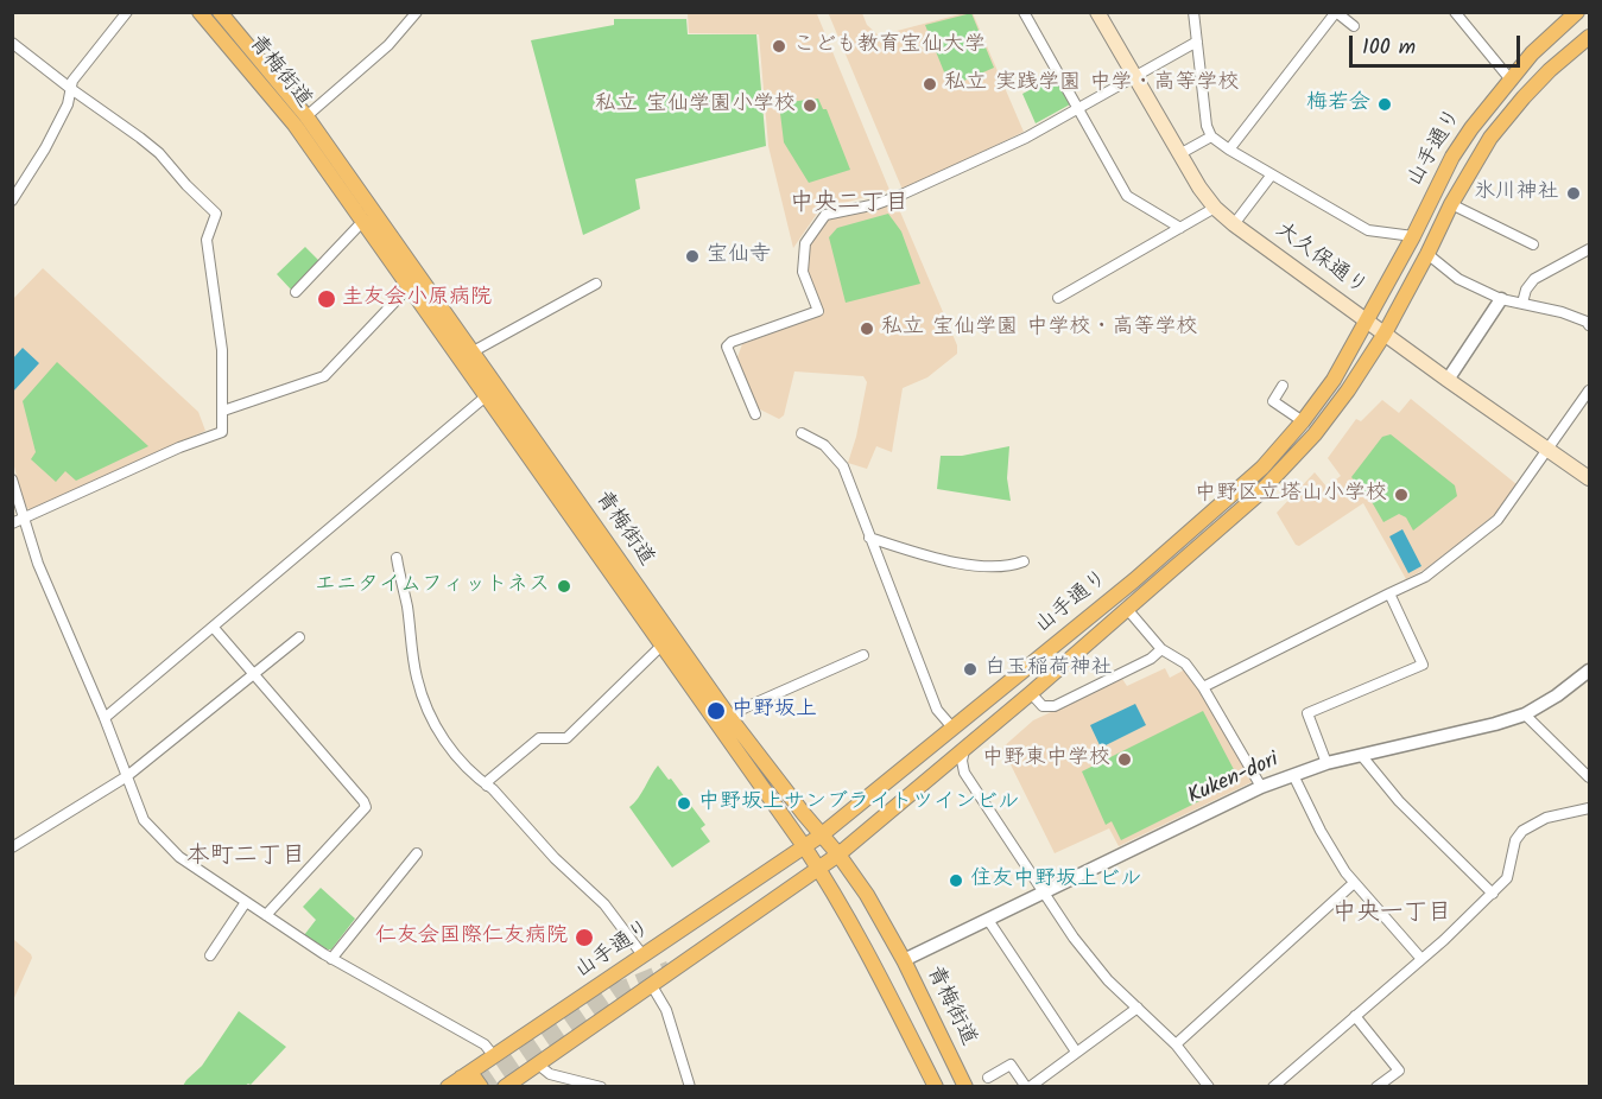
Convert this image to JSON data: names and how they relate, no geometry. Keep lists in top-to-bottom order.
{
  "streets": {
    "main road": ["青梅街道", "山手通り", "大久保通り"],
    "street": ["Kuken-dori"]
  },
  "crossings": [
    ["青梅街道", "山手通り"],
    ["青梅街道", "Kuken-dori"],
    ["山手通り", "大久保通り"]
  ],
  "districts": ["中央二丁目", "本町二丁目", "中央一丁目"],
  "places": [
    "こども教育宝仙大学",
    "私立 実践学園 中学・高等学校",
    "梅若会",
    "私立 宝仙学園小学校",
    "氷川神社",
    "宝仙寺",
    "圭友会小原病院",
    "私立 宝仙学園 中学校・高等学校",
    "中野区立塔山小学校",
    "エニタイムフィットネス",
    "白玉稲荷神社",
    "中野坂上",
    "中野東中学校",
    "中野坂上サンブライトツインビル",
    "住友中野坂上ビル",
    "仁友会国際仁友病院"
  ],
  "scale_bar": "100 m"
}
